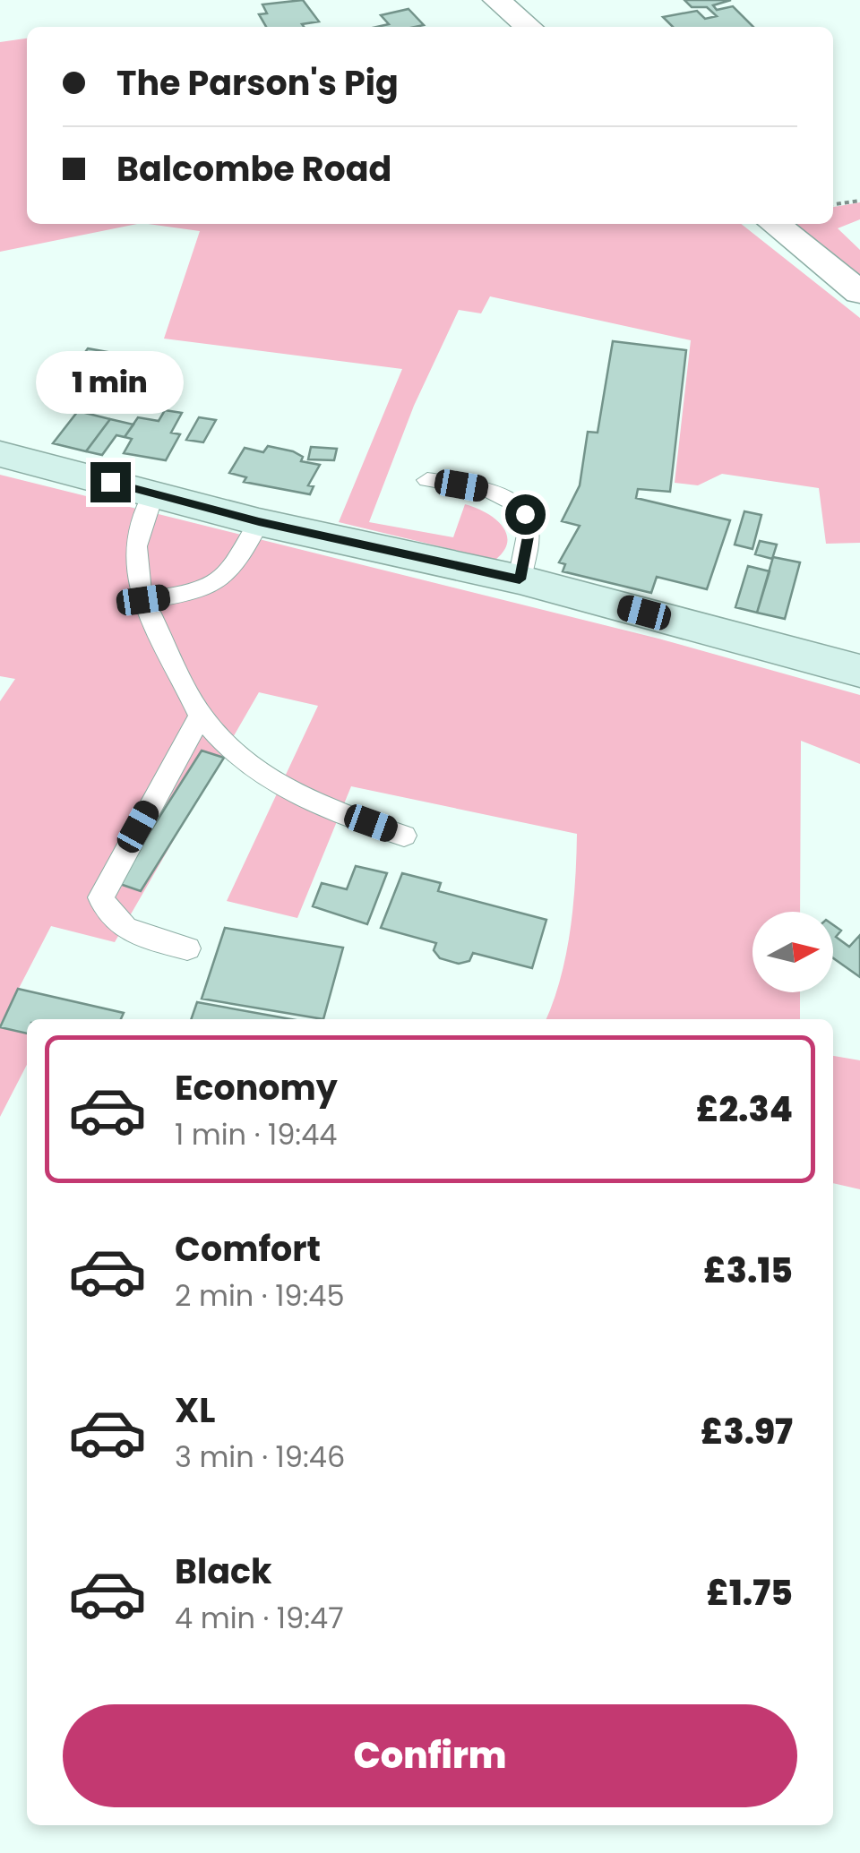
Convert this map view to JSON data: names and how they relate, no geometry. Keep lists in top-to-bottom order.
{
  "north": "right",
  "page": {
    "banner": ["The Parson's Pig", "Balcombe Road"],
    "bubble": "1 min",
    "list": [
      {
        "name": "Economy",
        "note": "1 min · 19:44",
        "value": "£2.34"
      },
      {
        "name": "Comfort",
        "note": "2 min · 19:45",
        "value": "£3.15"
      },
      {
        "name": "XL",
        "note": "3 min · 19:46",
        "value": "£3.97"
      },
      {
        "name": "Black",
        "note": "4 min · 19:47",
        "value": "£1.75"
      }
    ],
    "buttons": "Confirm"
  }
}
